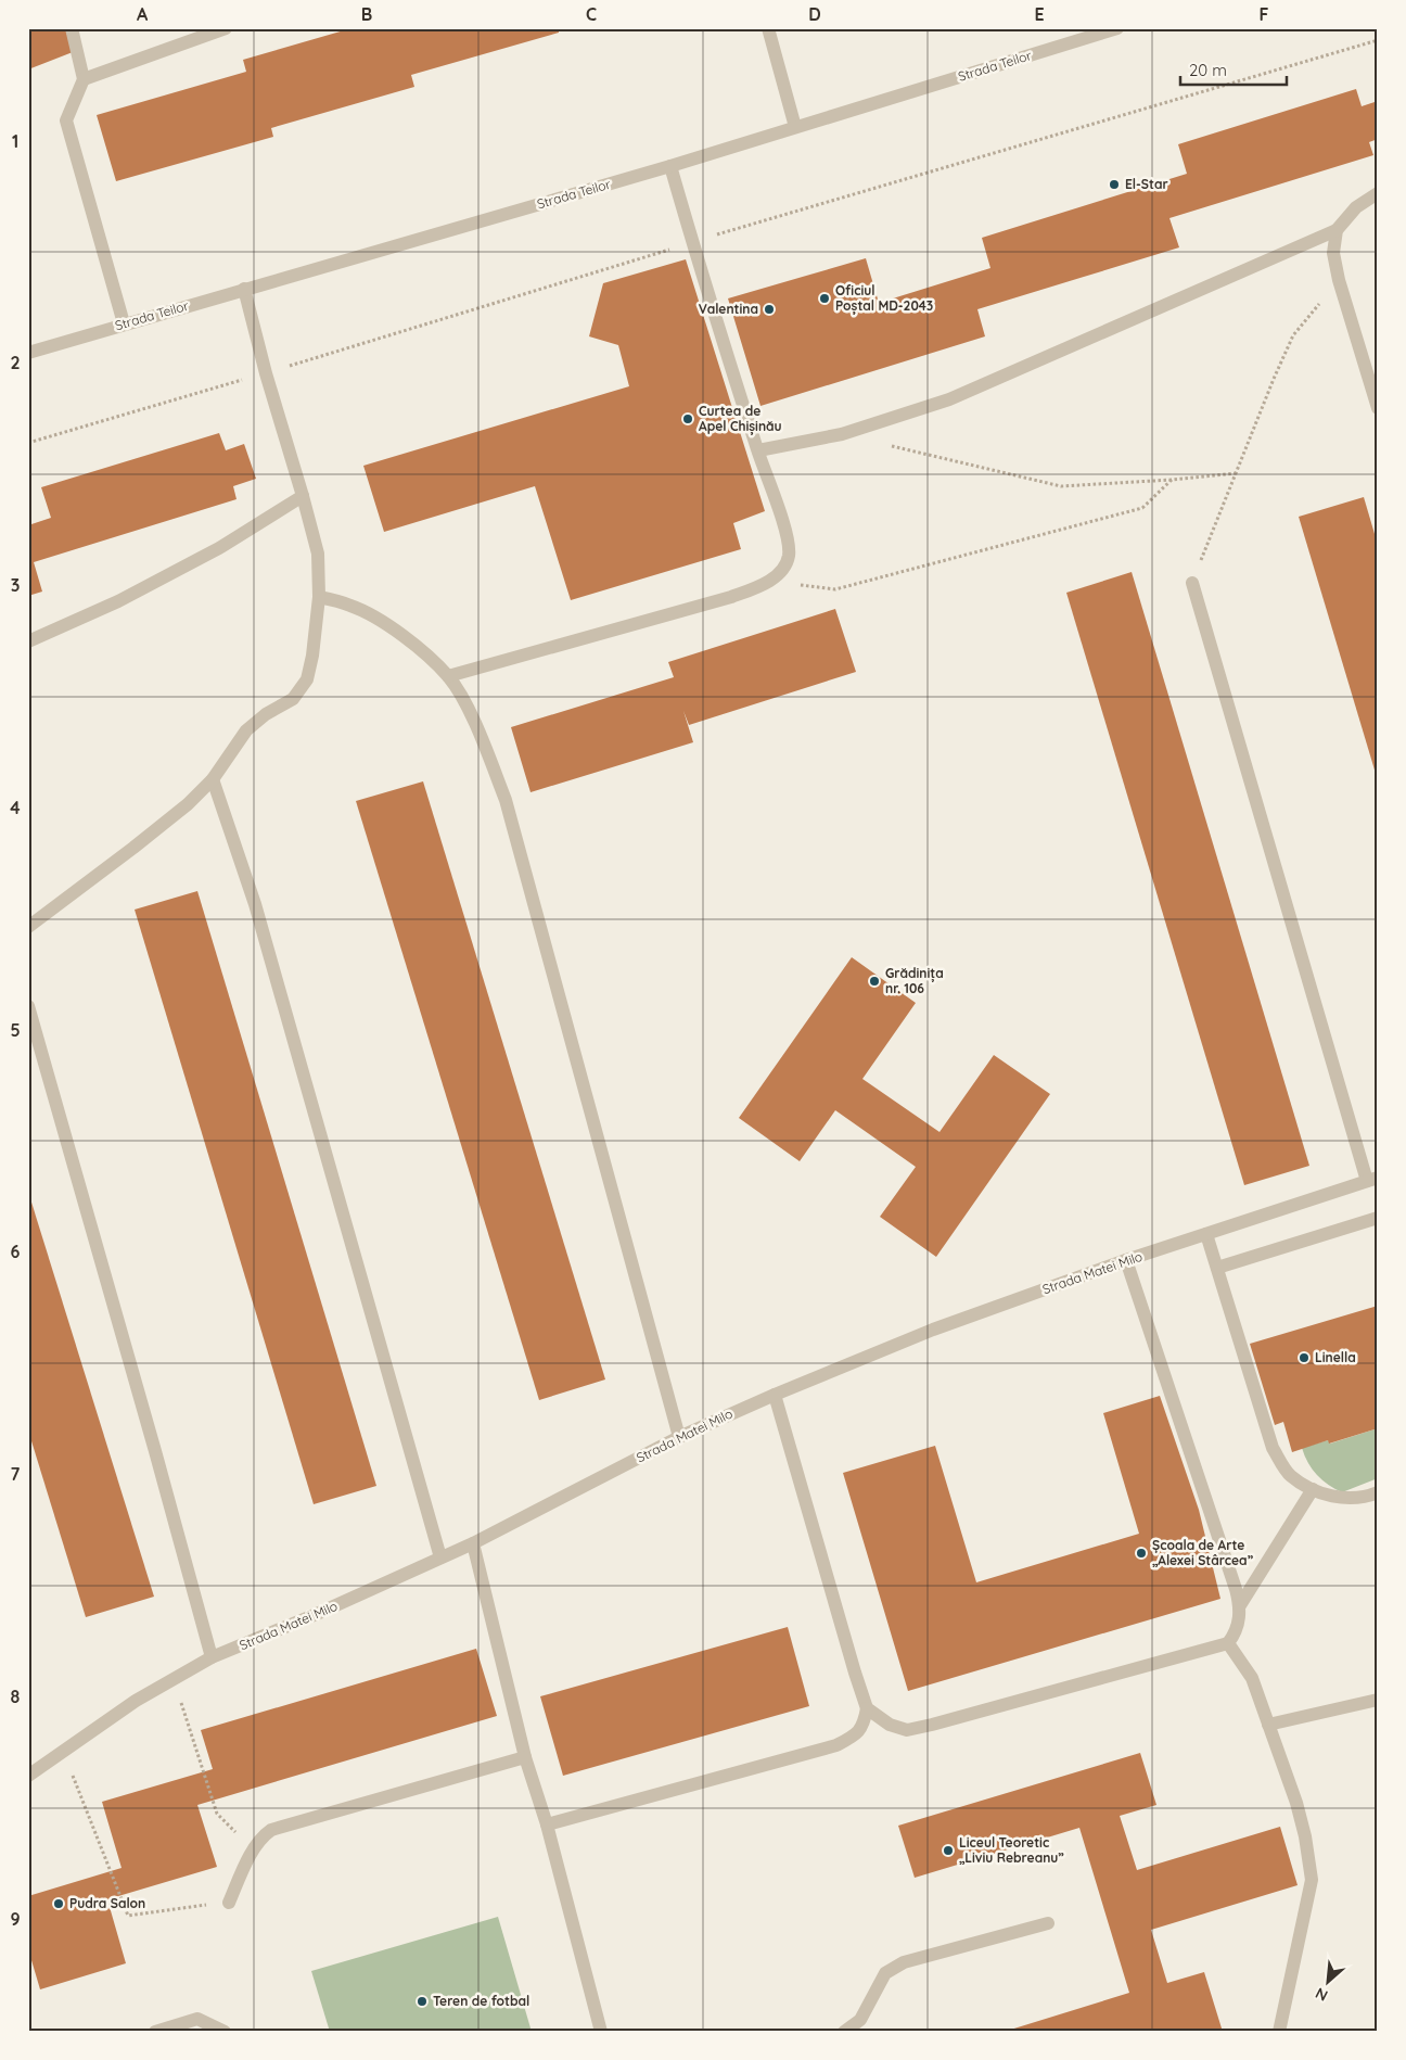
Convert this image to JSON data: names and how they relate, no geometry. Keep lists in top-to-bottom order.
{
  "streets": {
    "street": ["Strada Teilor", "Strada Matei Milo"]
  },
  "places": [
    "El-Star",
    "Oficiul Poștal MD-2043",
    "Valentina",
    "Curtea de Apel Chișinău",
    "Grădinița nr. 106",
    "Linella",
    "Școala de Arte „Alexei Stârcea”",
    "Liceul Teoretic „Liviu Rebreanu”",
    "Pudra Salon",
    "Teren de fotbal"
  ],
  "scale_bar": "20 m",
  "north": "bottom left",
  "grid": {
    "columns": [
      "A",
      "B",
      "C",
      "D",
      "E",
      "F"
    ],
    "rows": [
      "1",
      "2",
      "3",
      "4",
      "5",
      "6",
      "7",
      "8",
      "9"
    ]
  }
}
